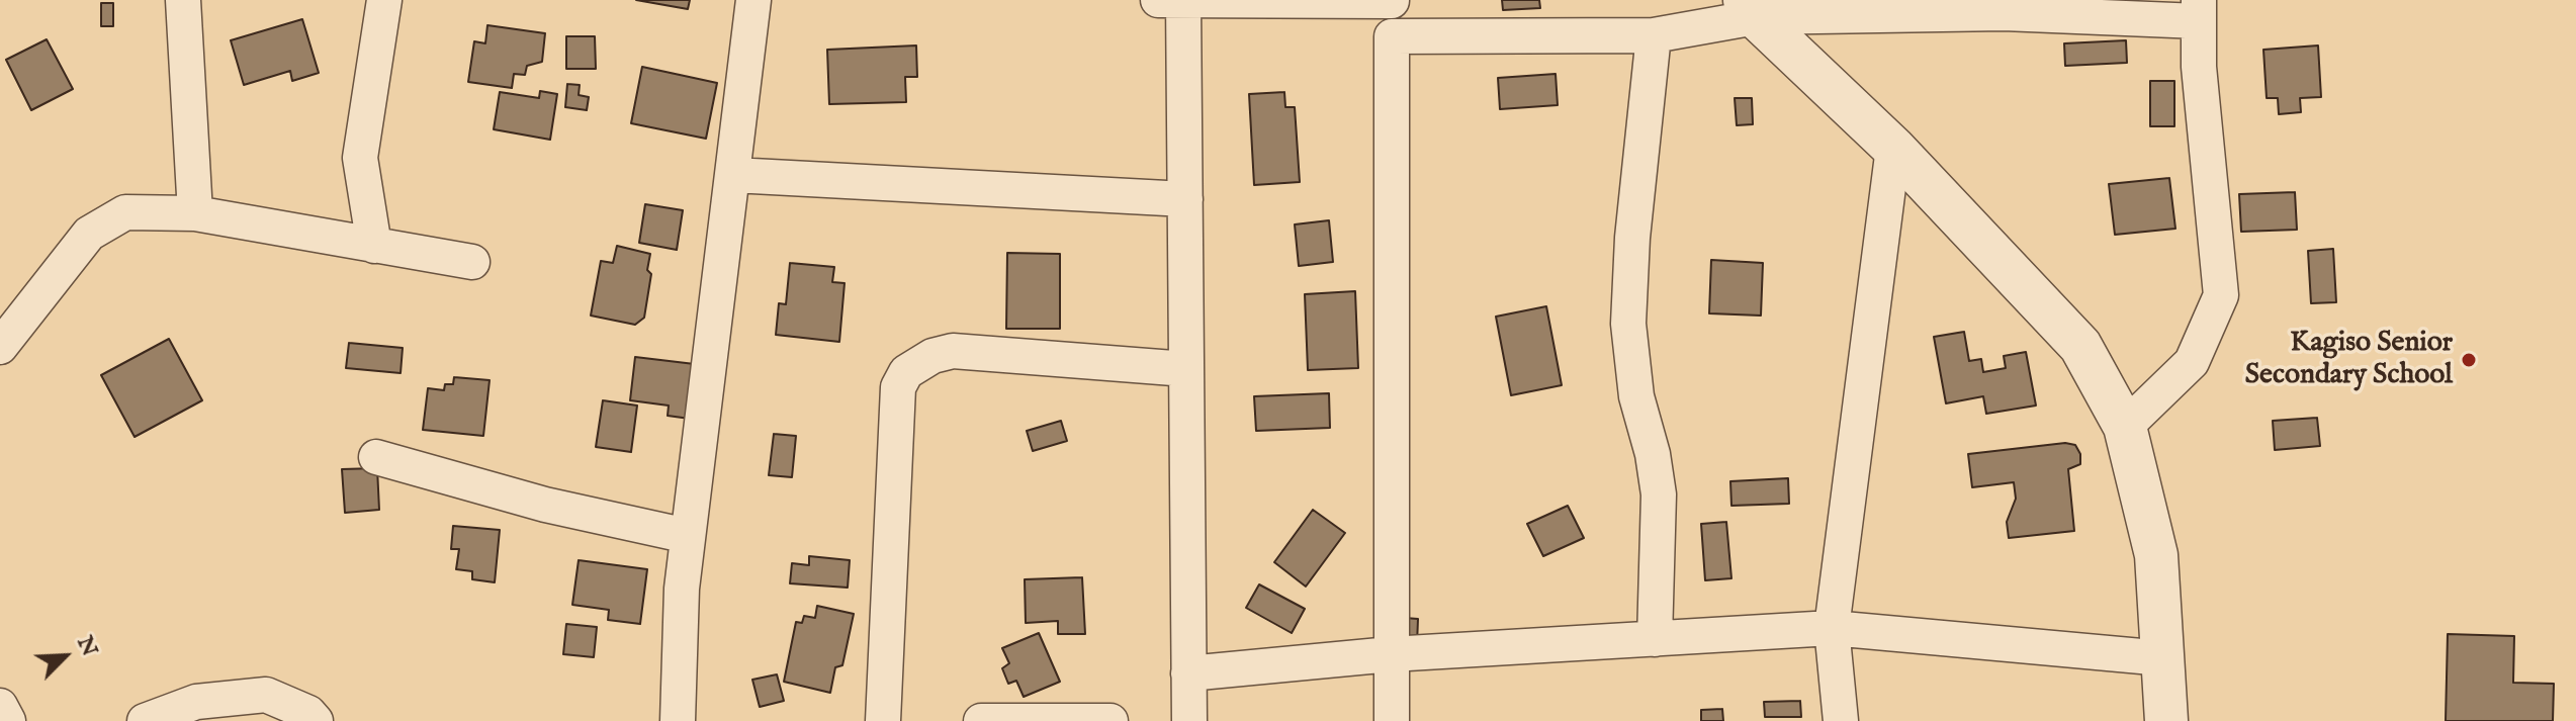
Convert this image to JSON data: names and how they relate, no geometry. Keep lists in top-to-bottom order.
{
  "places": ["Kagiso Senior Secondary School"],
  "north": "top right"
}
